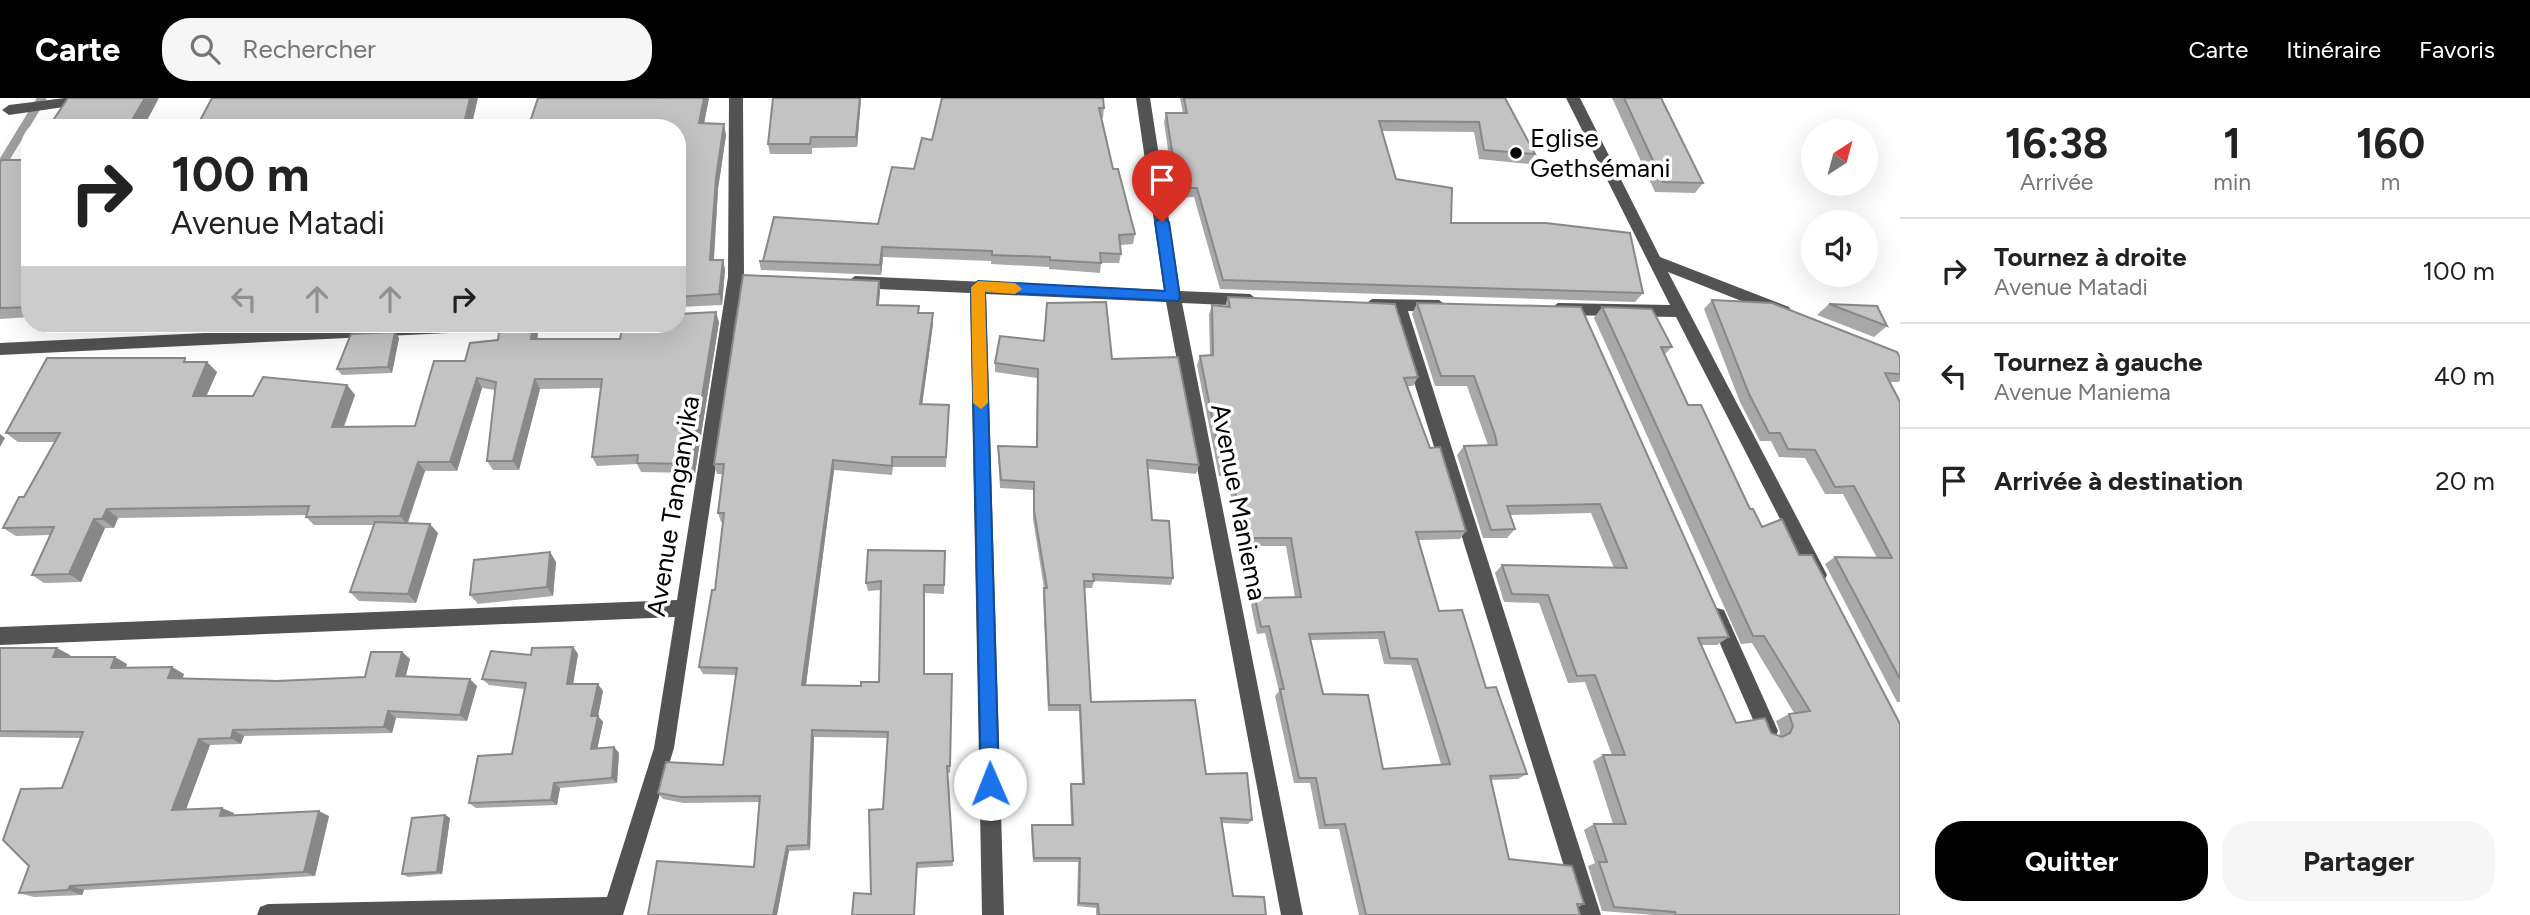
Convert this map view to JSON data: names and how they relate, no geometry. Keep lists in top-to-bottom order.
{
  "streets": {
    "street": ["Avenue Maniema", "Avenue Tanganyika"]
  },
  "places": ["Eglise Gethsémani"],
  "north": "top right",
  "page": {
    "header": "Carte",
    "search": "Rechercher",
    "nav": ["Carte", "Itinéraire", "Favoris"],
    "eta": [
      "16:38",
      "Arrivée",
      "1",
      "min",
      "160",
      "m"
    ],
    "turn": ["100 m", "Avenue Matadi"],
    "list": [
      {
        "name": "Tournez à droite",
        "note": "Avenue Matadi",
        "value": "100 m"
      },
      {
        "name": "Tournez à gauche",
        "note": "Avenue Maniema",
        "value": "40 m"
      },
      {
        "name": "Arrivée à destination",
        "value": "20 m"
      }
    ],
    "buttons": ["Quitter", "Partager"]
  }
}
